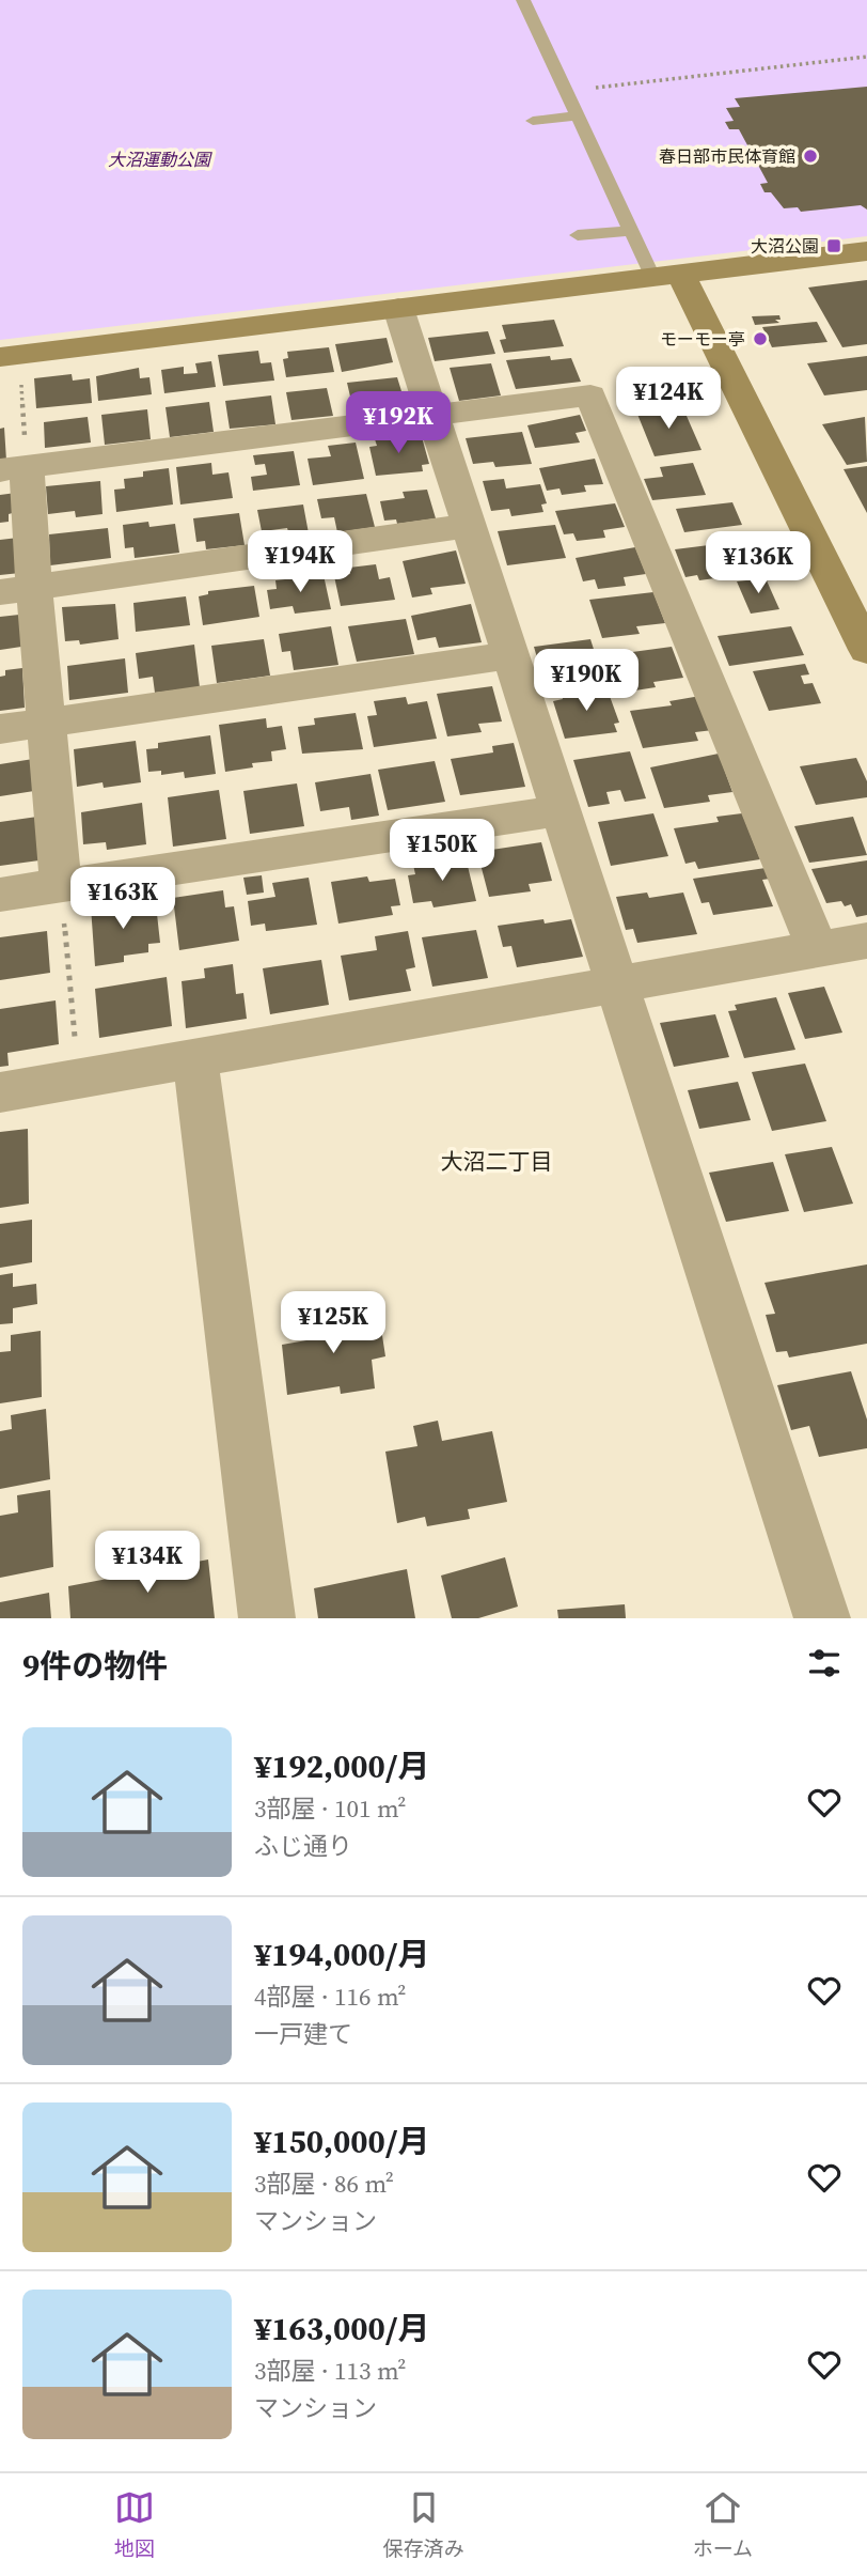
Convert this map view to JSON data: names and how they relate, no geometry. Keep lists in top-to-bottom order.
{
  "districts": ["大沼二丁目"],
  "parks": ["大沼運動公園"],
  "places": {
    "other": ["春日部市民体育館", "モーモー亭"],
    "transit": ["大沼公園"]
  },
  "page": {
    "price": [
      "¥124K",
      "¥192K",
      "¥194K",
      "¥136K",
      "¥190K",
      "¥150K",
      "¥163K",
      "¥125K",
      "¥134K"
    ],
    "heading": "9件の物件",
    "list": [
      {
        "name": "¥192,000/月",
        "note": "3部屋 · 101 m² · ふじ通り"
      },
      {
        "name": "¥194,000/月",
        "note": "4部屋 · 116 m² · 一戸建て"
      },
      {
        "name": "¥150,000/月",
        "note": "3部屋 · 86 m² · マンション"
      },
      {
        "name": "¥163,000/月",
        "note": "3部屋 · 113 m² · マンション"
      }
    ],
    "tabs": ["地図", "保存済み", "ホーム"]
  }
}
